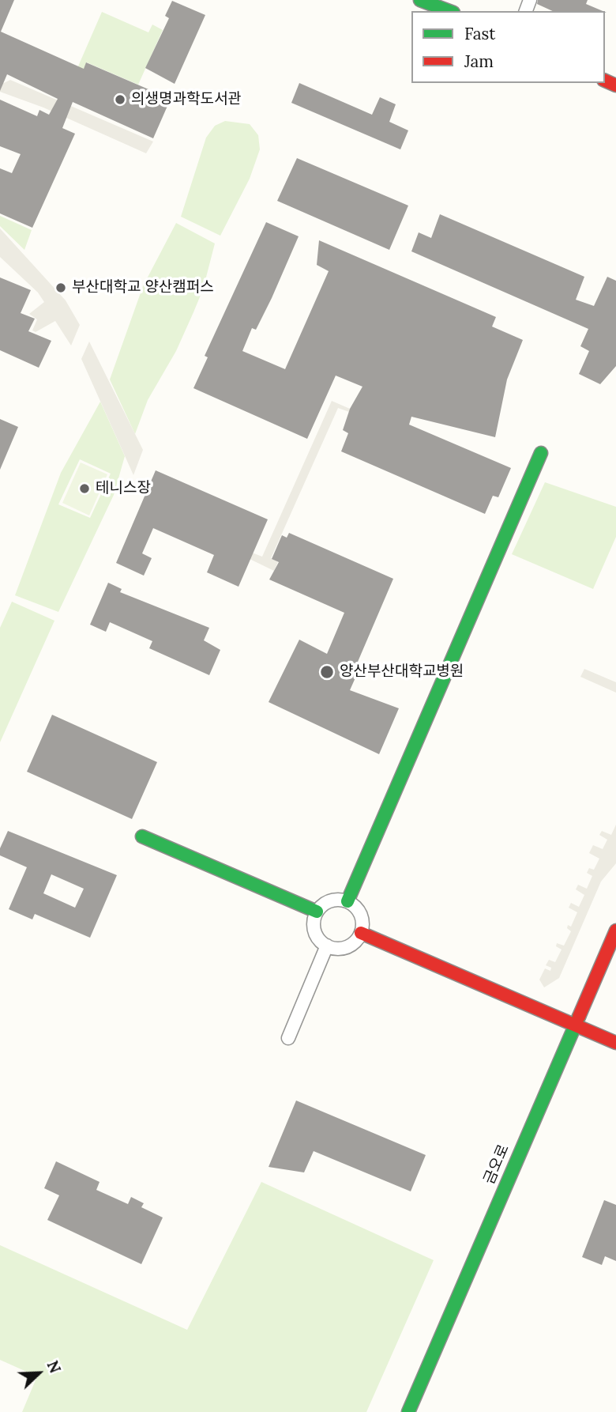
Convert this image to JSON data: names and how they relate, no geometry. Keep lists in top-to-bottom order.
{
  "streets": {
    "street": ["금오로"]
  },
  "places": [
    "의생명과학도서관",
    "부산대학교 양산캠퍼스",
    "테니스장",
    "양산부산대학교병원"
  ],
  "legend": ["Fast", "Jam"],
  "north": "top right"
}
